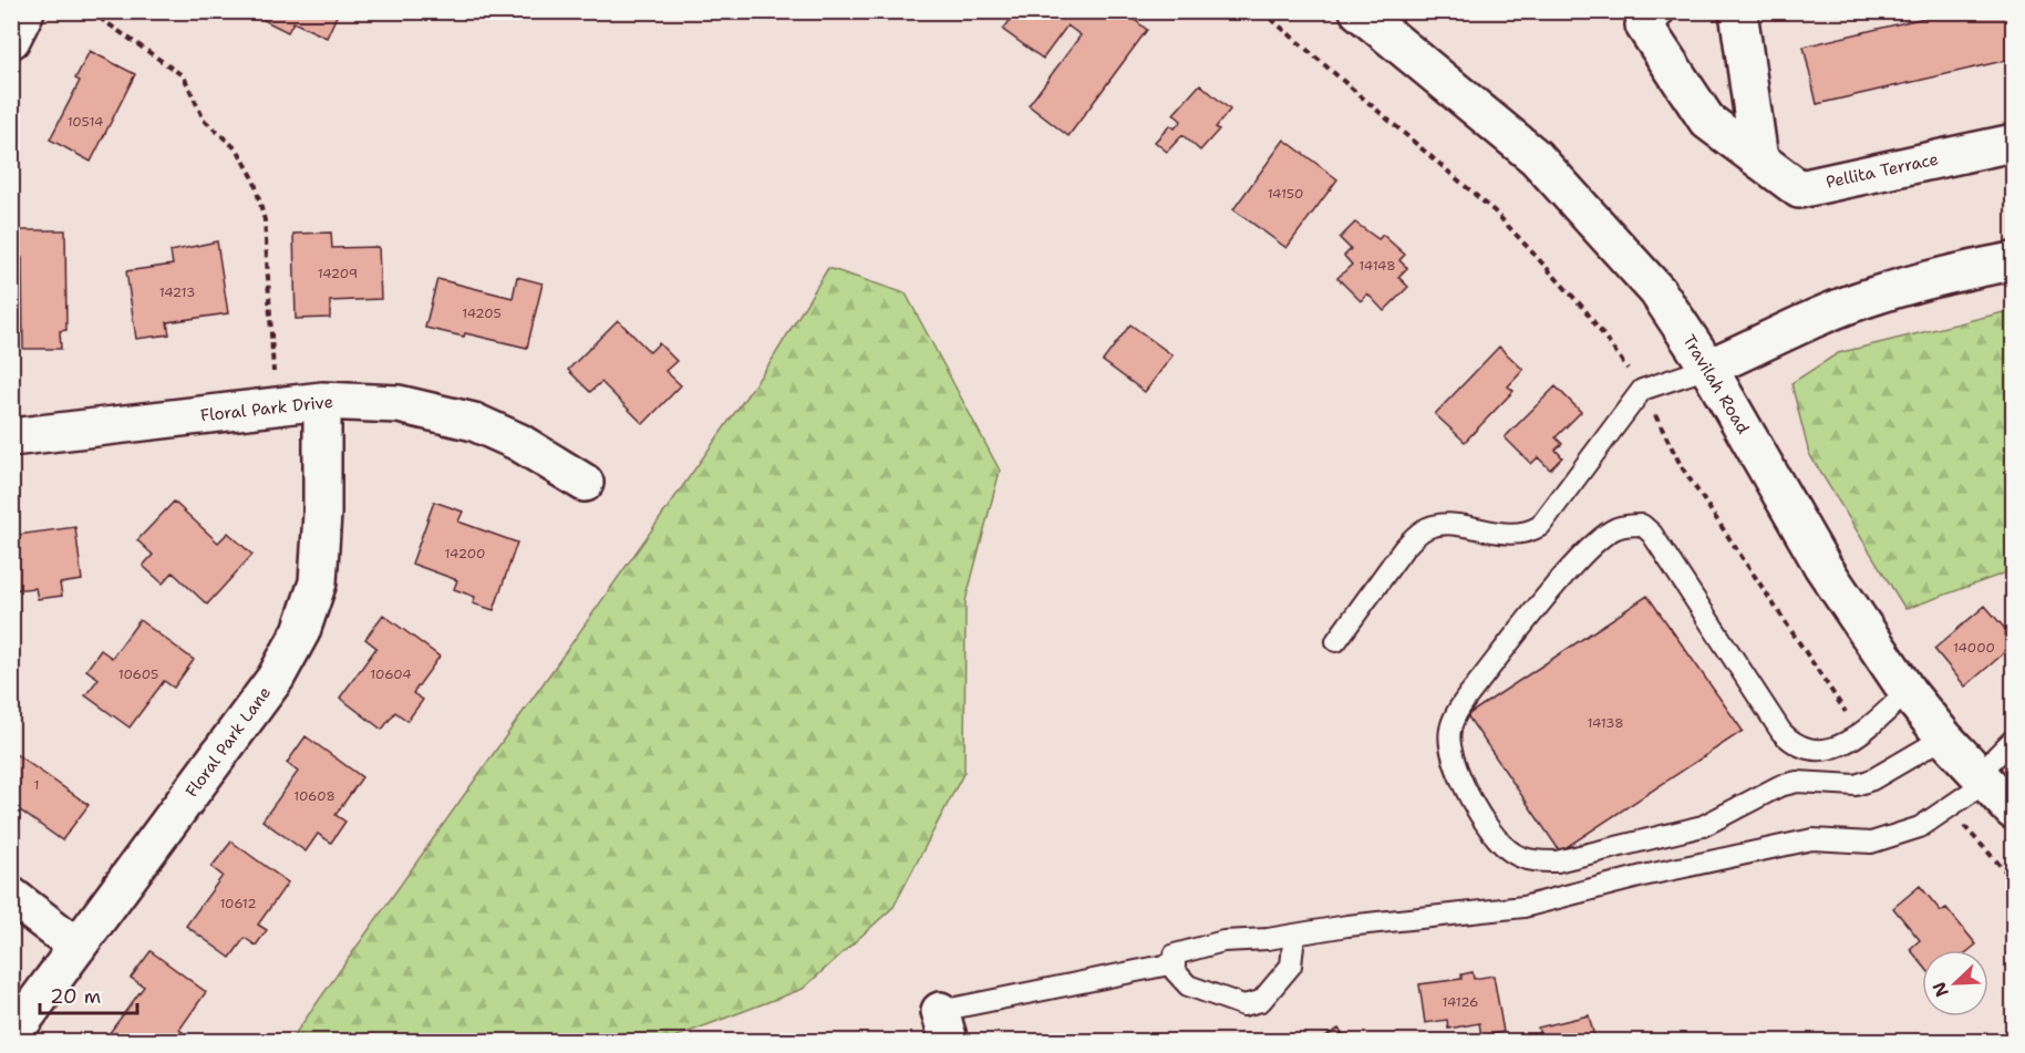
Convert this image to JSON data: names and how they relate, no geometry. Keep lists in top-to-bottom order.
{
  "streets": {
    "street": [
      "Pellita Terrace",
      "Travilah Road",
      "Floral Park Drive",
      "Floral Park Lane"
    ]
  },
  "crossings": [
    ["Floral Park Drive", "Floral Park Lane"]
  ],
  "house_numbers": [
    "10514",
    "14150",
    "14148",
    "14209",
    "14213",
    "14205",
    "14200",
    "14000",
    "10605",
    "10604",
    "14138",
    "1",
    "10608",
    "10612",
    "14126"
  ],
  "scale_bar": "20 m",
  "north": "bottom left"
}
